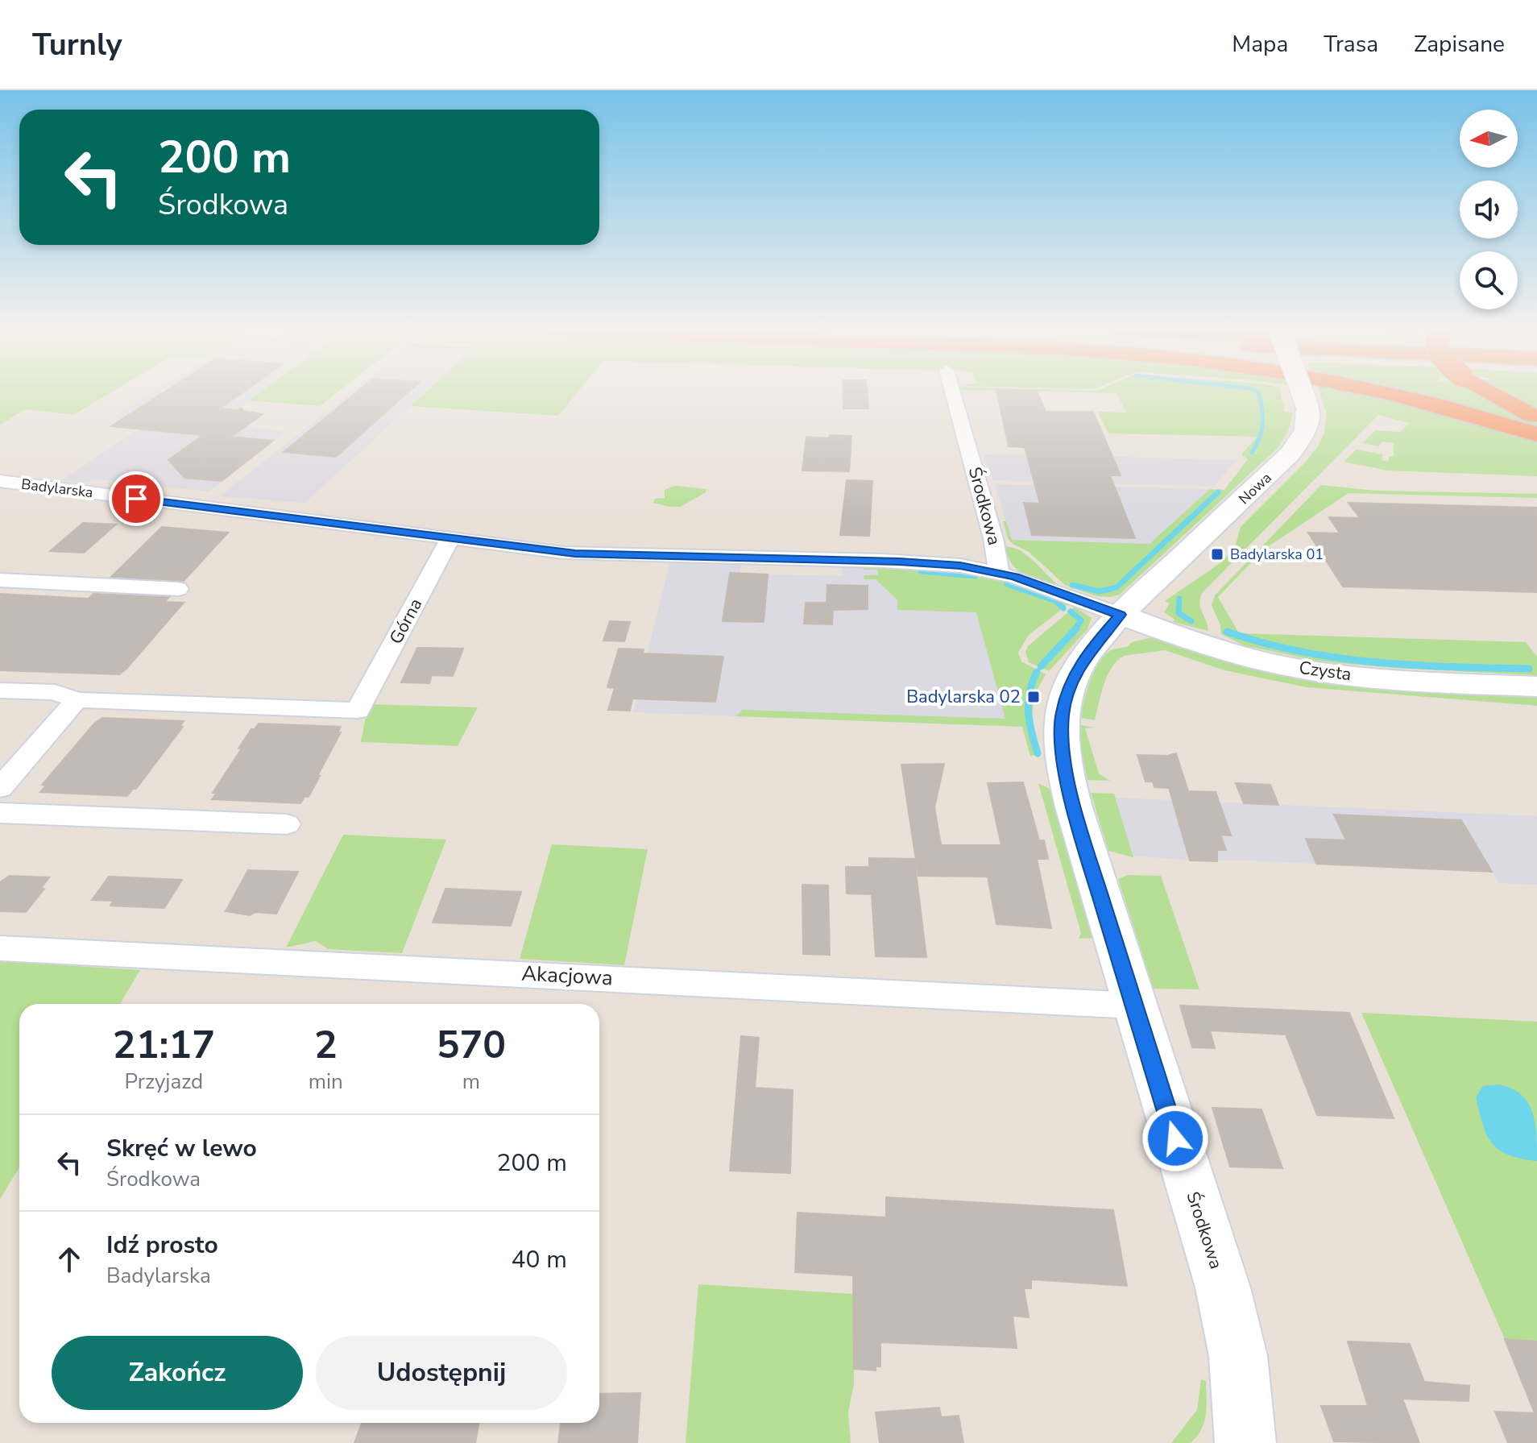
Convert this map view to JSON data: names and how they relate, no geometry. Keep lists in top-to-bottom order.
{
  "streets": {
    "street": [
      "Badylarska",
      "Nowa",
      "Środkowa",
      "Górna",
      "Czysta",
      "Akacjowa"
    ]
  },
  "crossings": [
    ["Badylarska", "Środkowa"],
    ["Badylarska", "Górna"],
    ["Nowa", "Środkowa"],
    ["Nowa", "Czysta"],
    ["Środkowa", "Czysta"],
    ["Środkowa", "Akacjowa"]
  ],
  "places": {
    "transit": ["Badylarska 01", "Badylarska 02"]
  },
  "north": "left",
  "page": {
    "header": "Turnly",
    "nav": ["Mapa", "Trasa", "Zapisane"],
    "turn": ["200 m", "Środkowa"],
    "eta": [
      "21:17",
      "Przyjazd",
      "2",
      "min",
      "570",
      "m"
    ],
    "list": [
      {
        "name": "Skręć w lewo",
        "note": "Środkowa",
        "value": "200 m"
      },
      {
        "name": "Idź prosto",
        "note": "Badylarska",
        "value": "40 m"
      }
    ],
    "buttons": ["Zakończ", "Udostępnij"]
  }
}
